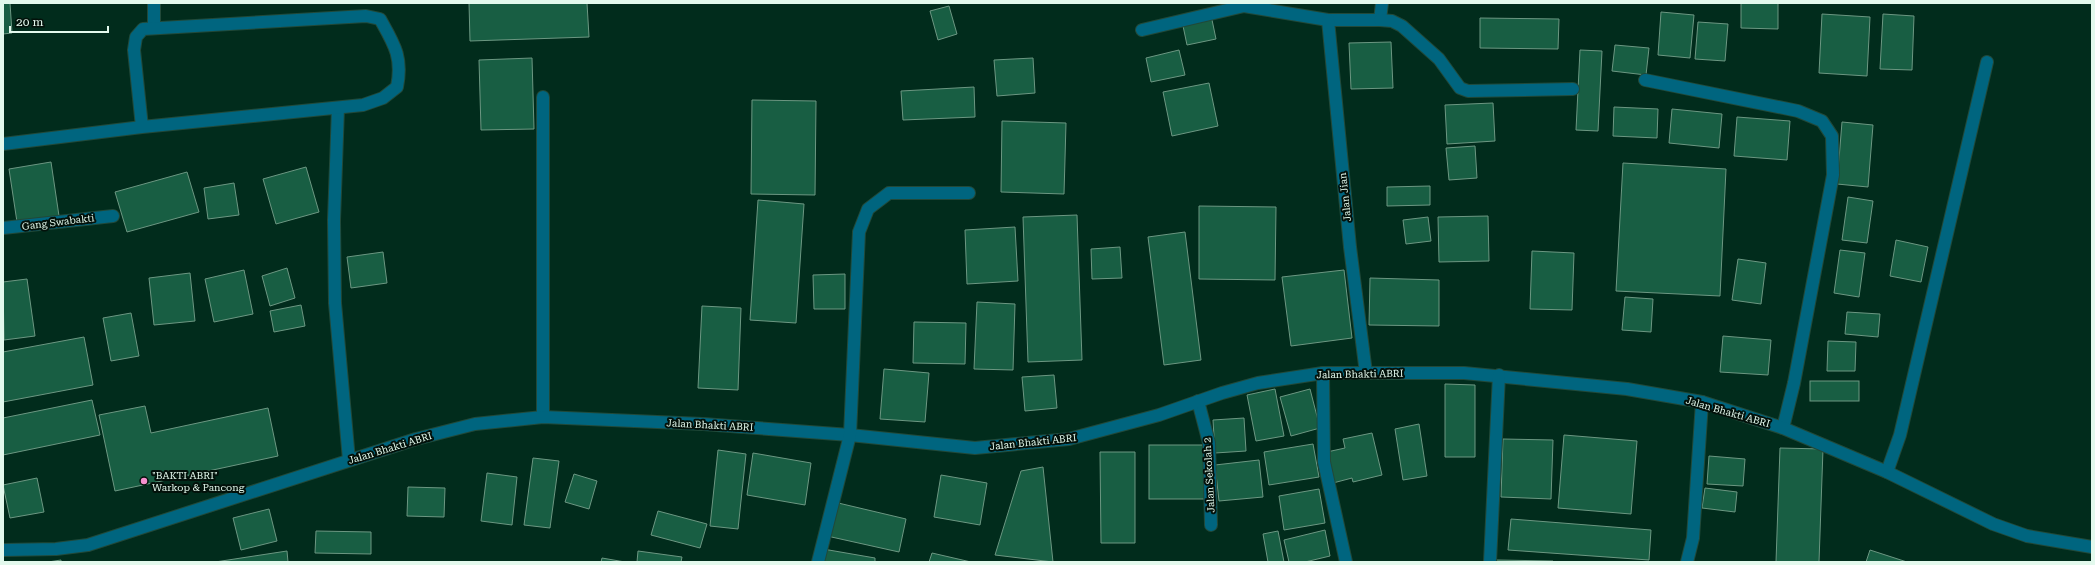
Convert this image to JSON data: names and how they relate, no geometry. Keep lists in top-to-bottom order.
{
  "streets": {
    "street": [
      "Jalan Jian",
      "Gang Swabakti",
      "Jalan Bhakti ABRI",
      "Jalan Sekolah 2"
    ]
  },
  "crossings": [
    ["Jalan Jian", "Jalan Bhakti ABRI"],
    ["Jalan Bhakti ABRI", "Jalan Sekolah 2"]
  ],
  "places": ["\"BAKTI ABRI\" Warkop & Pancong"],
  "scale_bar": "20 m"
}
